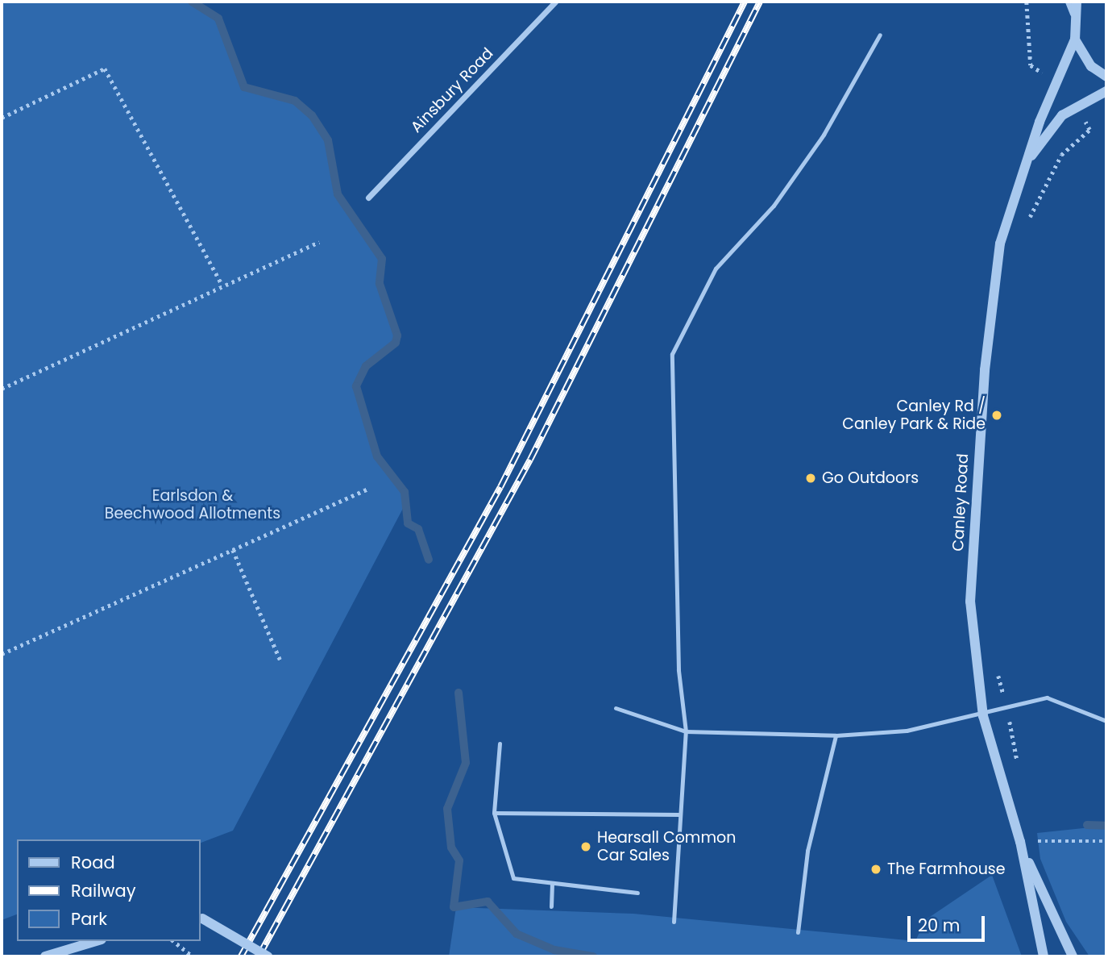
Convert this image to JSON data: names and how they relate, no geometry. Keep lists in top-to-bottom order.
{
  "streets": {
    "street": ["Ainsbury Road", "Canley Road"]
  },
  "parks": ["Earlsdon & Beechwood Allotments"],
  "places": [
    "Canley Rd / Canley Park & Ride",
    "Go Outdoors",
    "Hearsall Common Car Sales",
    "The Farmhouse"
  ],
  "legend": ["Road", "Railway", "Park"],
  "scale_bar": "20 m"
}
